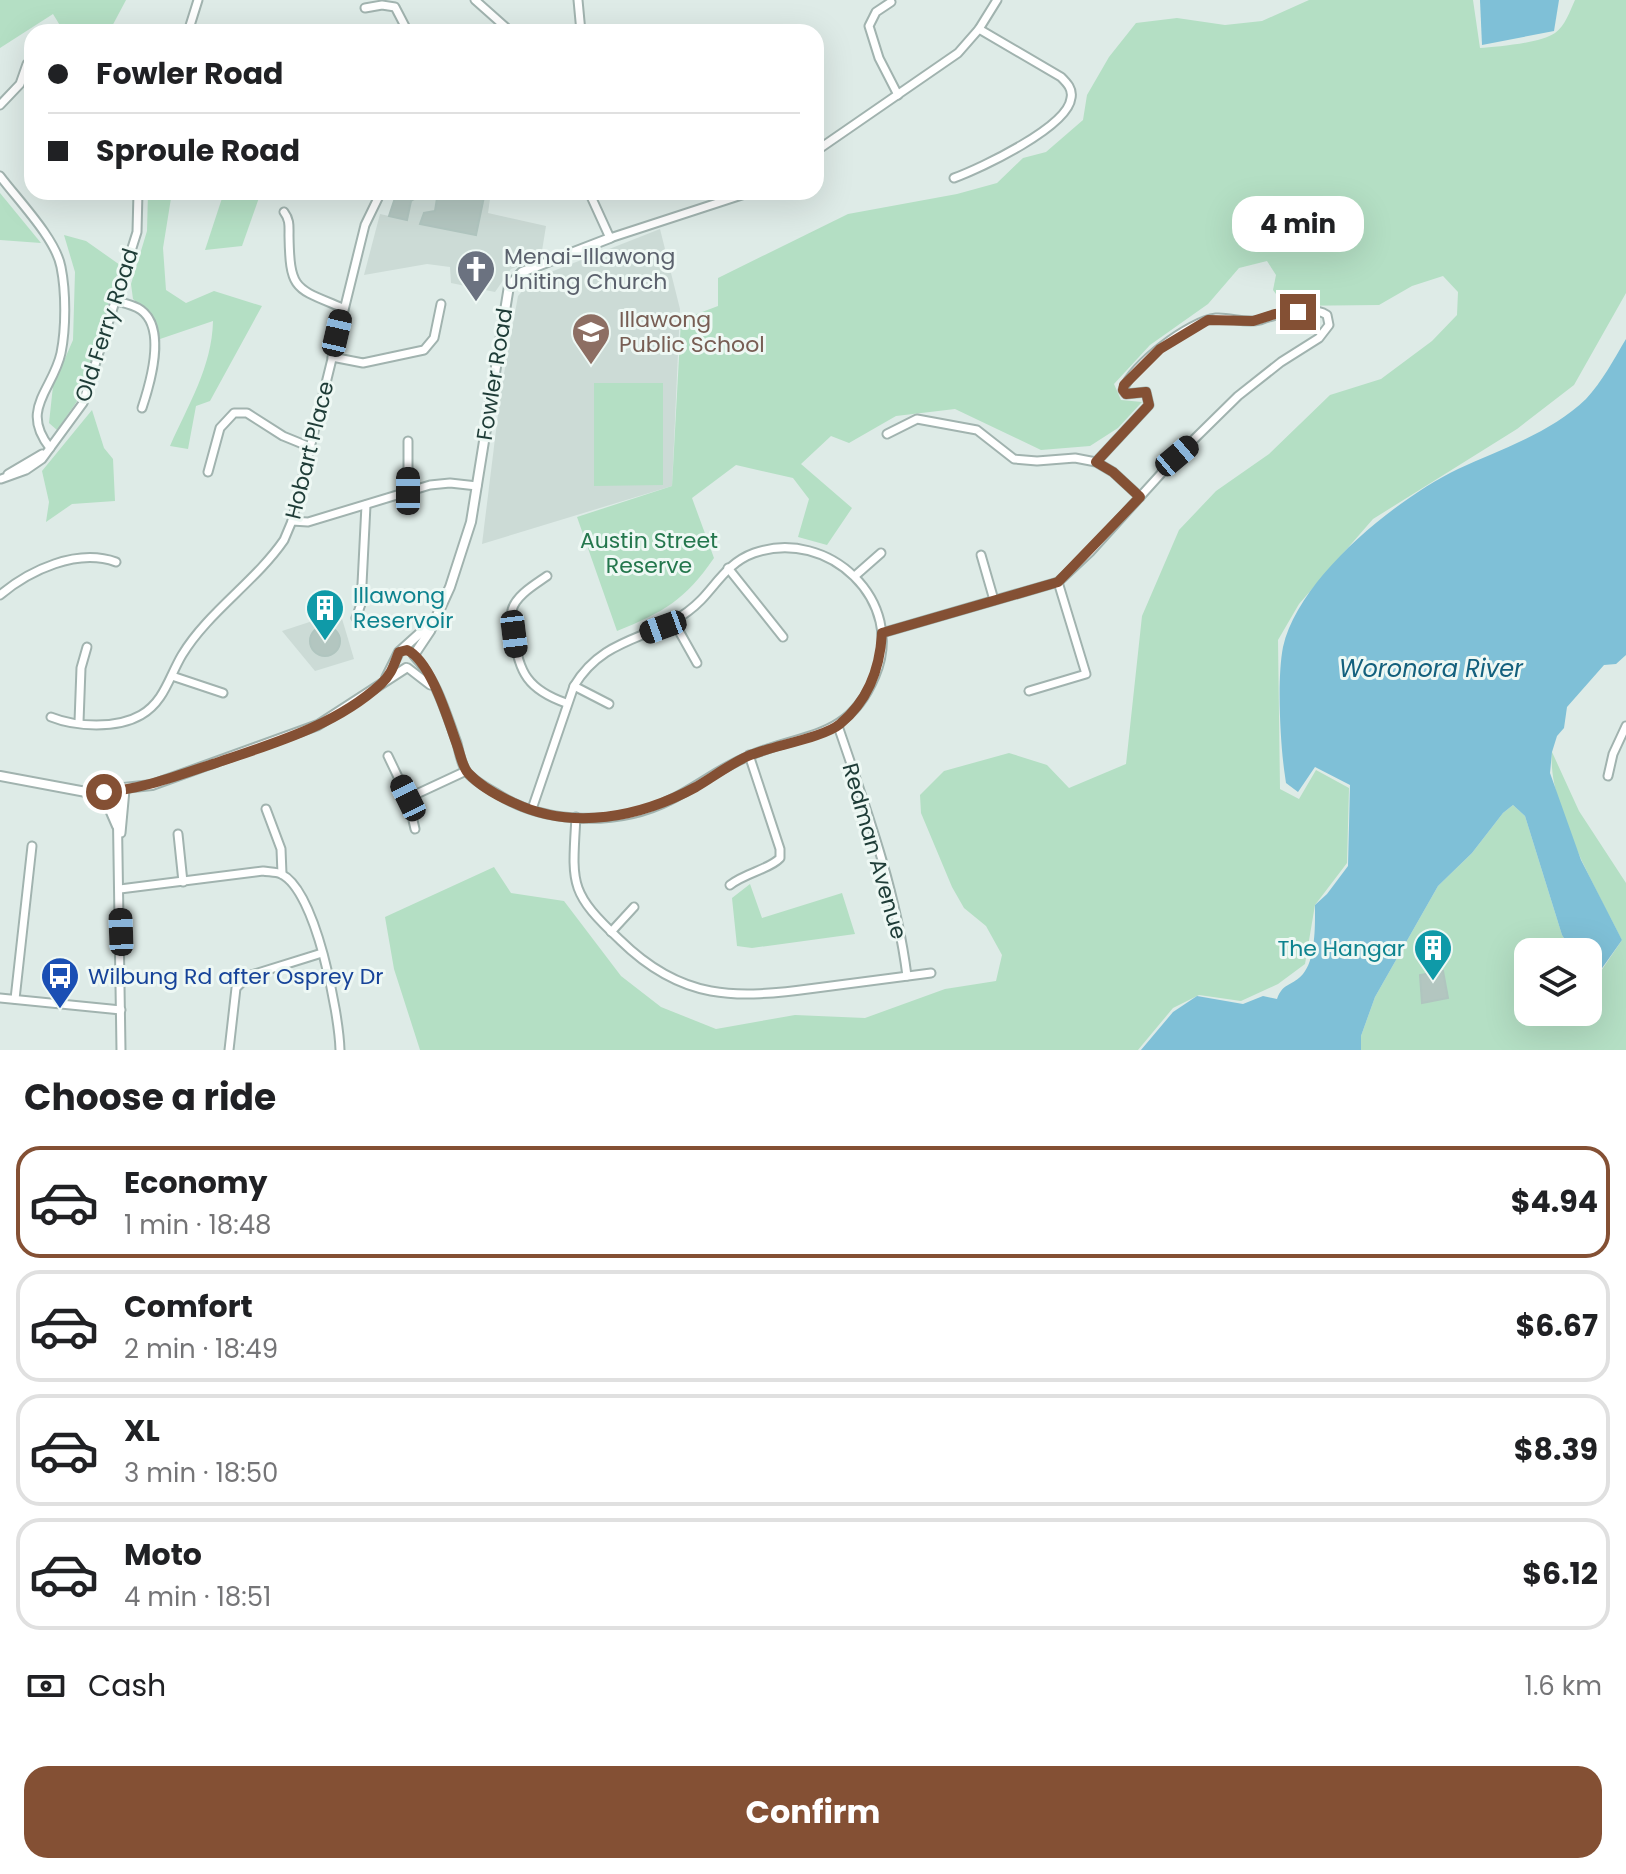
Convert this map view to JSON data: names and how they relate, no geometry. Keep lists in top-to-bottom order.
{
  "streets": {
    "street": [
      "Old Ferry Road",
      "Fowler Road",
      "Hobart Place",
      "Redman Avenue"
    ]
  },
  "water": ["Woronora River"],
  "parks": ["Austin Street Reserve"],
  "places": {
    "church": ["Menai-Illawong Uniting Church"],
    "school or university": ["Illawong Public School"],
    "building": ["Illawong Reservoir", "The Hangar"],
    "bus stop": ["Wilbung Rd after Osprey Dr"]
  },
  "page": {
    "banner": ["Fowler Road", "Sproule Road"],
    "bubble": "4 min",
    "heading": "Choose a ride",
    "list": [
      {
        "name": "Economy",
        "note": "1 min · 18:48",
        "value": "$4.94"
      },
      {
        "name": "Comfort",
        "note": "2 min · 18:49",
        "value": "$6.67"
      },
      {
        "name": "XL",
        "note": "3 min · 18:50",
        "value": "$8.39"
      },
      {
        "name": "Moto",
        "note": "4 min · 18:51",
        "value": "$6.12"
      }
    ],
    "pay": ["Cash", "1.6 km"],
    "buttons": "Confirm"
  }
}
